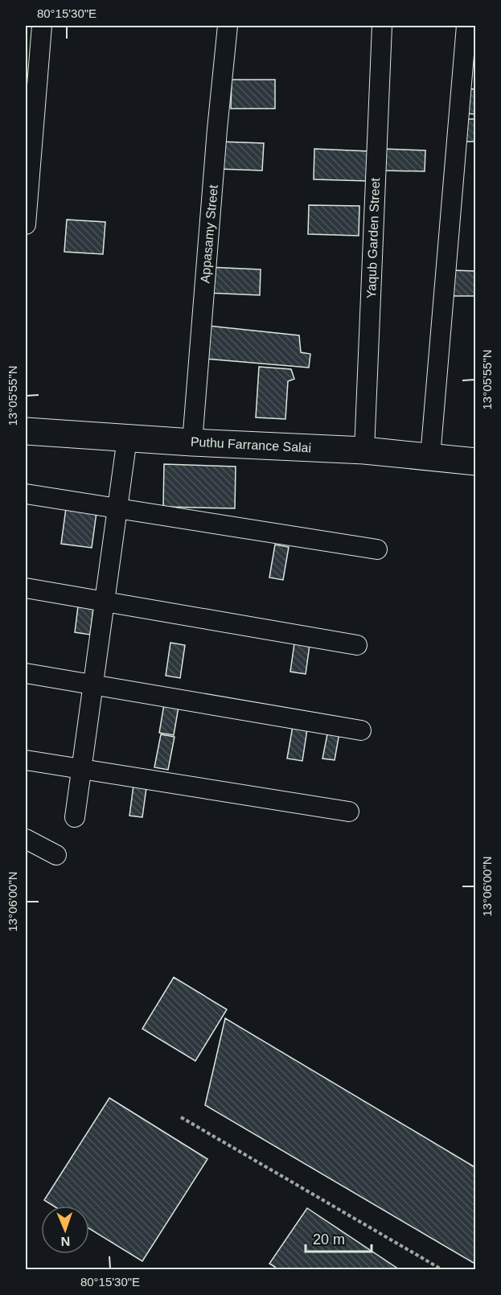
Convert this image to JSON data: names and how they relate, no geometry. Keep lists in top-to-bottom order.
{
  "streets": {
    "street": ["Appasamy Street", "Yaqub Garden Street", "Puthu Farrance Salai"]
  },
  "crossings": [
    ["Appasamy Street", "Puthu Farrance Salai"],
    ["Yaqub Garden Street", "Puthu Farrance Salai"]
  ],
  "scale_bar": "20 m",
  "north": "bottom",
  "coordinates": ["80°15'30\"E", "13°05'55\"N", "13°06'00\"N"]
}
